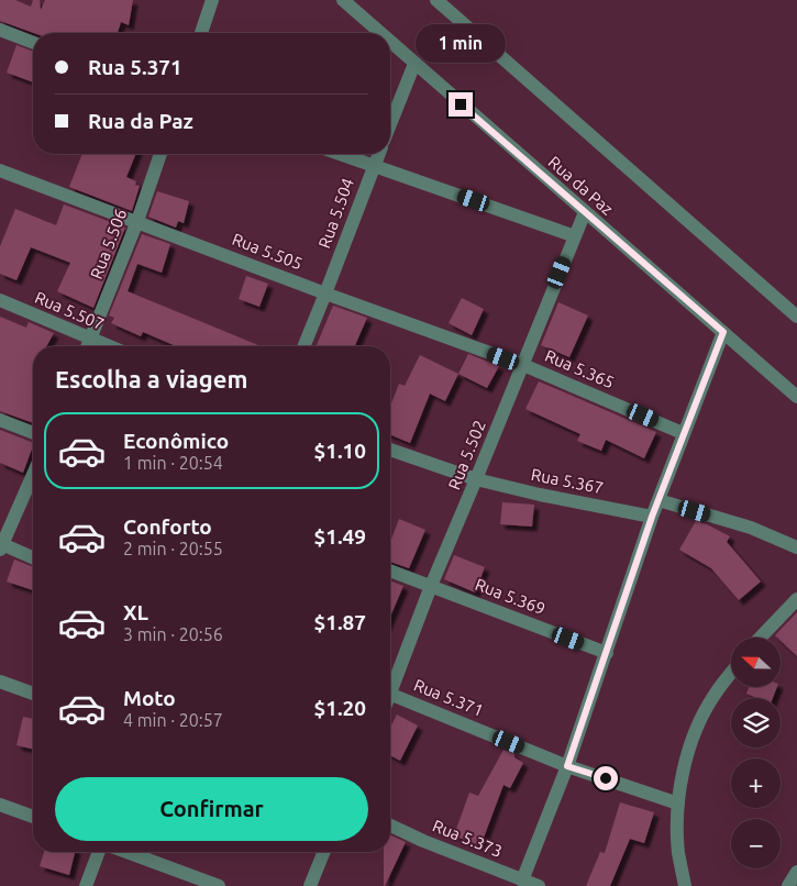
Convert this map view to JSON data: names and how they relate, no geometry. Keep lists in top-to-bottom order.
{
  "streets": {
    "street": [
      "Rua da Paz",
      "Rua 5.504",
      "Rua 5.506",
      "Rua 5.505",
      "Rua 5.507",
      "Rua 5.365",
      "Rua 5.502",
      "Rua 5.367",
      "Rua 5.369",
      "Rua 5.371",
      "Rua 5.373"
    ]
  },
  "crossings": [
    ["Rua da Paz", "Rua 5.502"],
    ["Rua 5.504", "Rua 5.505"],
    ["Rua 5.506", "Rua 5.505"],
    ["Rua 5.506", "Rua 5.507"],
    ["Rua 5.505", "Rua 5.365"],
    ["Rua 5.505", "Rua 5.502"],
    ["Rua 5.365", "Rua 5.502"],
    ["Rua 5.502", "Rua 5.367"],
    ["Rua 5.502", "Rua 5.369"]
  ],
  "north": "left",
  "page": {
    "bubble": "1 min",
    "banner": ["Rua 5.371", "Rua da Paz"],
    "heading": "Escolha a viagem",
    "list": [
      {
        "name": "Econômico",
        "note": "1 min · 20:54",
        "value": "$1.10"
      },
      {
        "name": "Conforto",
        "note": "2 min · 20:55",
        "value": "$1.49"
      },
      {
        "name": "XL",
        "note": "3 min · 20:56",
        "value": "$1.87"
      },
      {
        "name": "Moto",
        "note": "4 min · 20:57",
        "value": "$1.20"
      }
    ],
    "map_buttons": ["+", "−"],
    "buttons": "Confirmar"
  }
}
